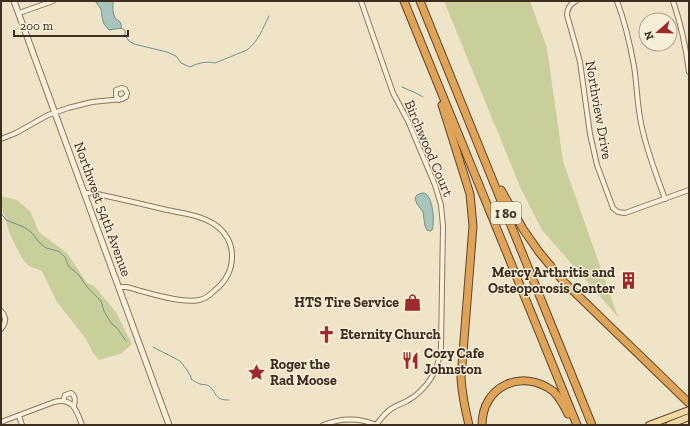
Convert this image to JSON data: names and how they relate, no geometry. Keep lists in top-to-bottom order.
{
  "streets": {
    "highway": ["I 80"],
    "street": ["Northview Drive", "Birchwood Court", "Northwest 54th Avenue"]
  },
  "places": {
    "building": ["Mercy Arthritis and Osteoporosis Center"],
    "shop": ["HTS Tire Service"],
    "church": ["Eternity Church"],
    "restaurant": ["Cozy Cafe Johnston"],
    "place": ["Roger the Rad Moose"]
  },
  "scale_bar": "200 m",
  "north": "left"
}
